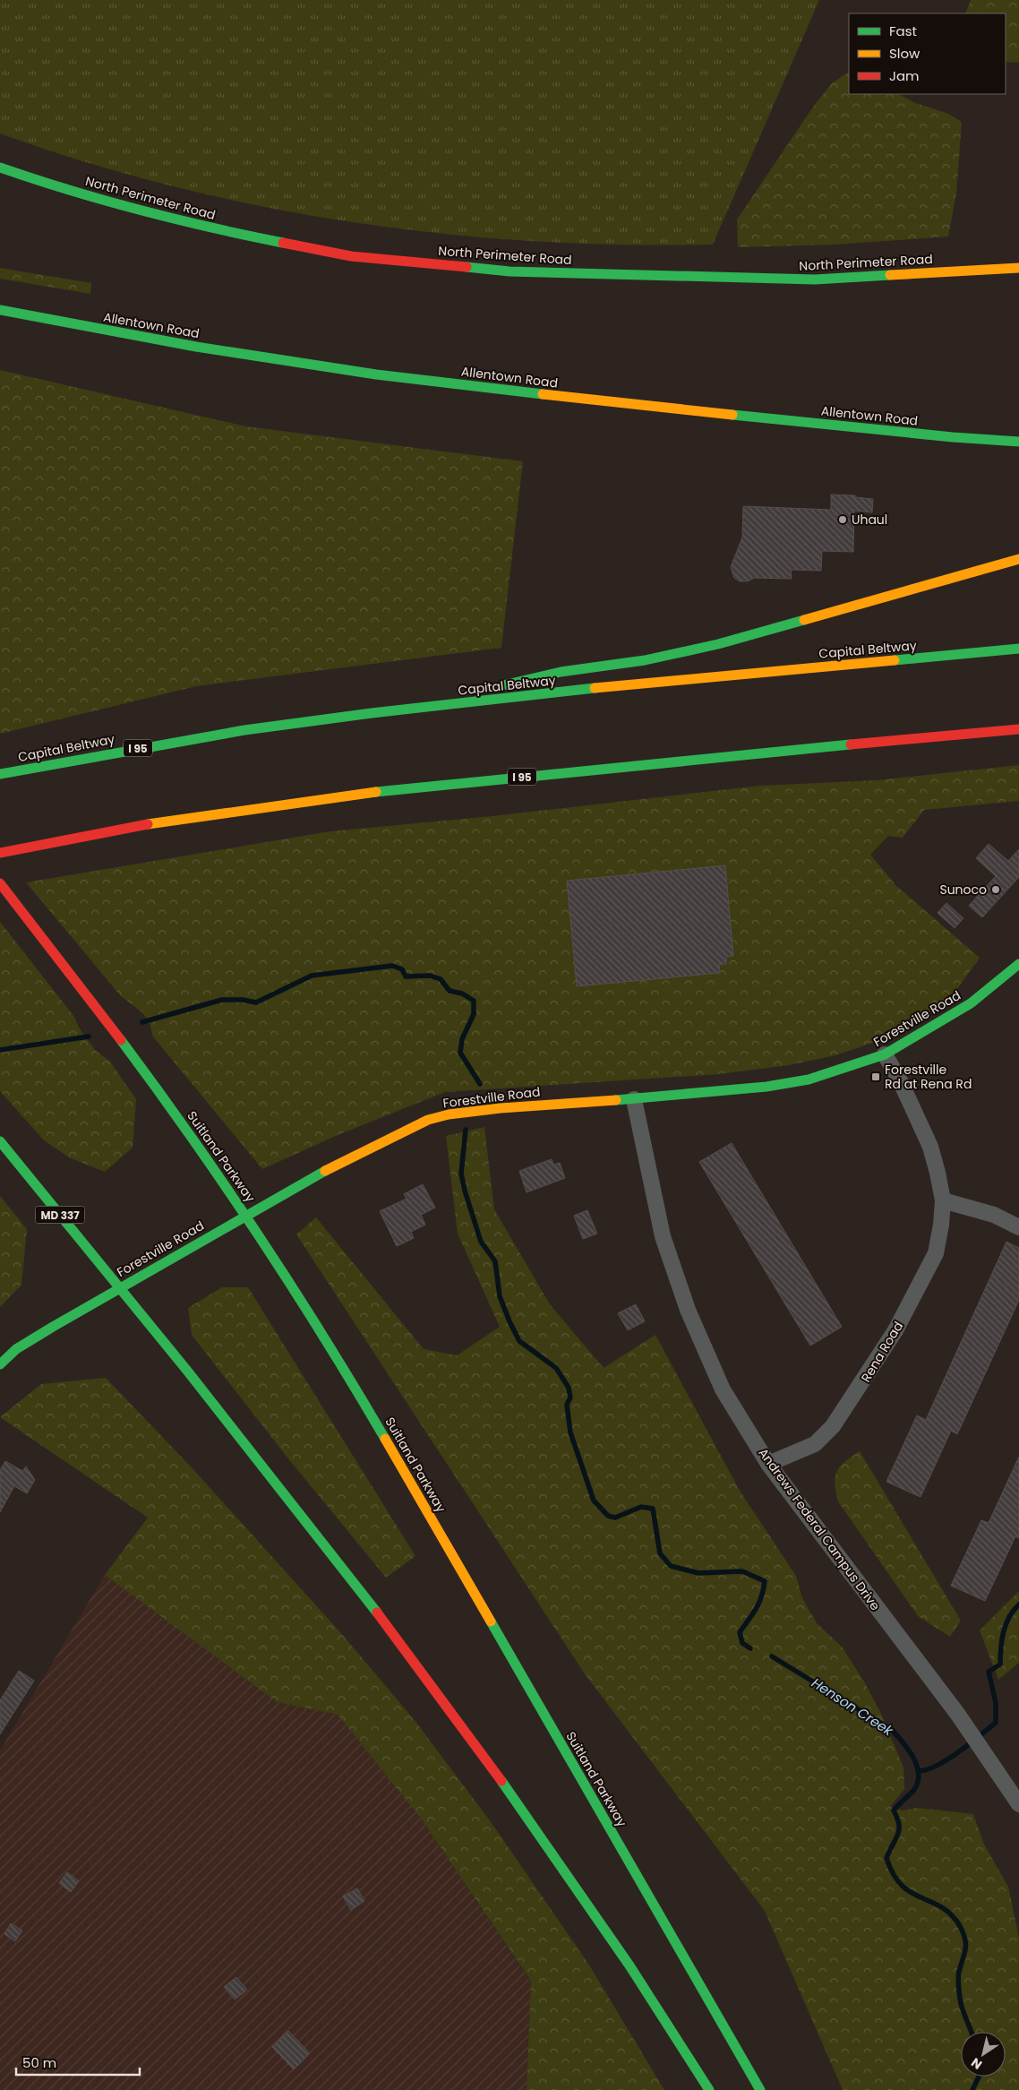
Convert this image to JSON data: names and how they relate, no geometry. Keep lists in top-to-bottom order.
{
  "streets": {
    "main road": [
      "North Perimeter Road",
      "Allentown Road",
      "Capital Beltway",
      "I 95",
      "Forestville Road",
      "Suitland Parkway",
      "MD 337"
    ],
    "street": ["Rena Road", "Andrews Federal Campus Drive"]
  },
  "crossings": [
    ["Forestville Road", "Suitland Parkway"],
    ["Forestville Road", "MD 337"],
    ["Forestville Road", "Rena Road"],
    ["Forestville Road", "Andrews Federal Campus Drive"],
    ["Rena Road", "Andrews Federal Campus Drive"]
  ],
  "water": ["Henson Creek"],
  "places": {
    "other": ["Uhaul", "Sunoco"],
    "transit": ["Forestville Rd at Rena Rd"]
  },
  "legend": ["Fast", "Slow", "Jam"],
  "scale_bar": "50 m",
  "north": "bottom left"
}
